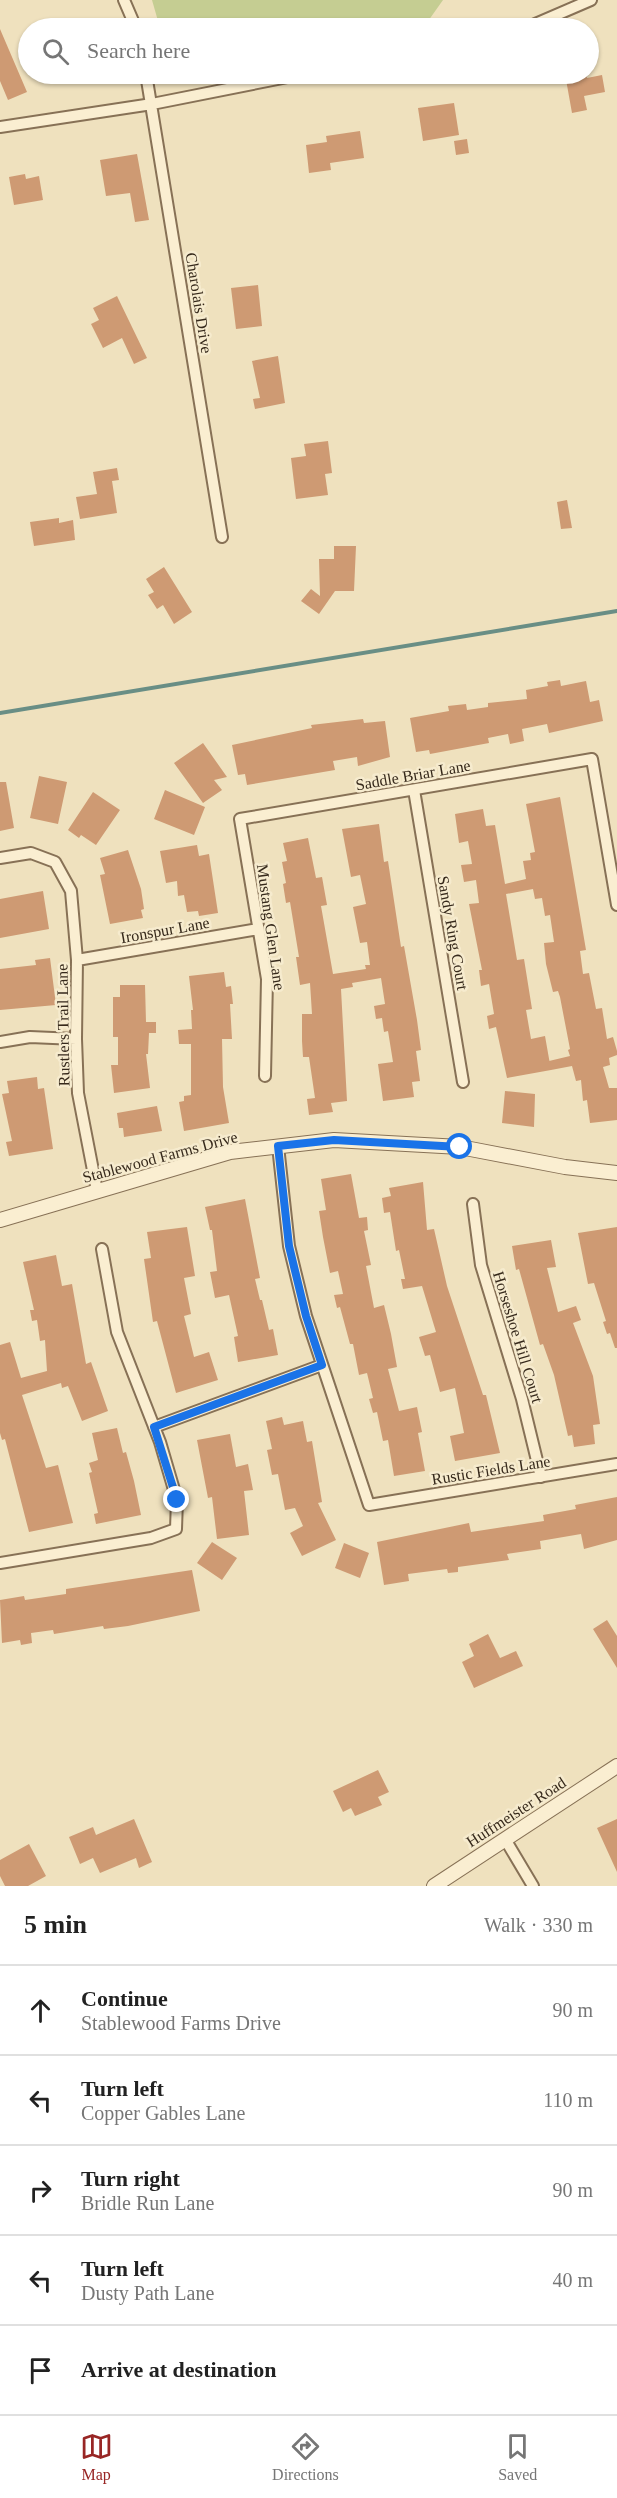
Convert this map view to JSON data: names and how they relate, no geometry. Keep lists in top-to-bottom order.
{
  "streets": {
    "street": [
      "Charolais Drive",
      "Saddle Briar Lane",
      "Mustang Glen Lane",
      "Ironspur Lane",
      "Sandy Ring Court",
      "Rustlers Trail Lane",
      "Stablewood Farms Drive",
      "Horseshoe Hill Court",
      "Rustic Fields Lane",
      "Huffmeister Road"
    ]
  },
  "crossings": [
    ["Saddle Briar Lane", "Mustang Glen Lane"],
    ["Saddle Briar Lane", "Sandy Ring Court"],
    ["Mustang Glen Lane", "Ironspur Lane"],
    ["Ironspur Lane", "Rustlers Trail Lane"],
    ["Rustlers Trail Lane", "Stablewood Farms Drive"],
    ["Horseshoe Hill Court", "Rustic Fields Lane"]
  ],
  "page": {
    "search": "Search here",
    "heading": ["5 min", "Walk · 330 m"],
    "list": [
      ["Continue", "Stablewood Farms Drive", "90 m"],
      ["Turn left", "Copper Gables Lane", "110 m"],
      ["Turn right", "Bridle Run Lane", "90 m"],
      ["Turn left", "Dusty Path Lane", "40 m"],
      "Arrive at destination"
    ],
    "nav": ["Map", "Directions", "Saved"]
  }
}
